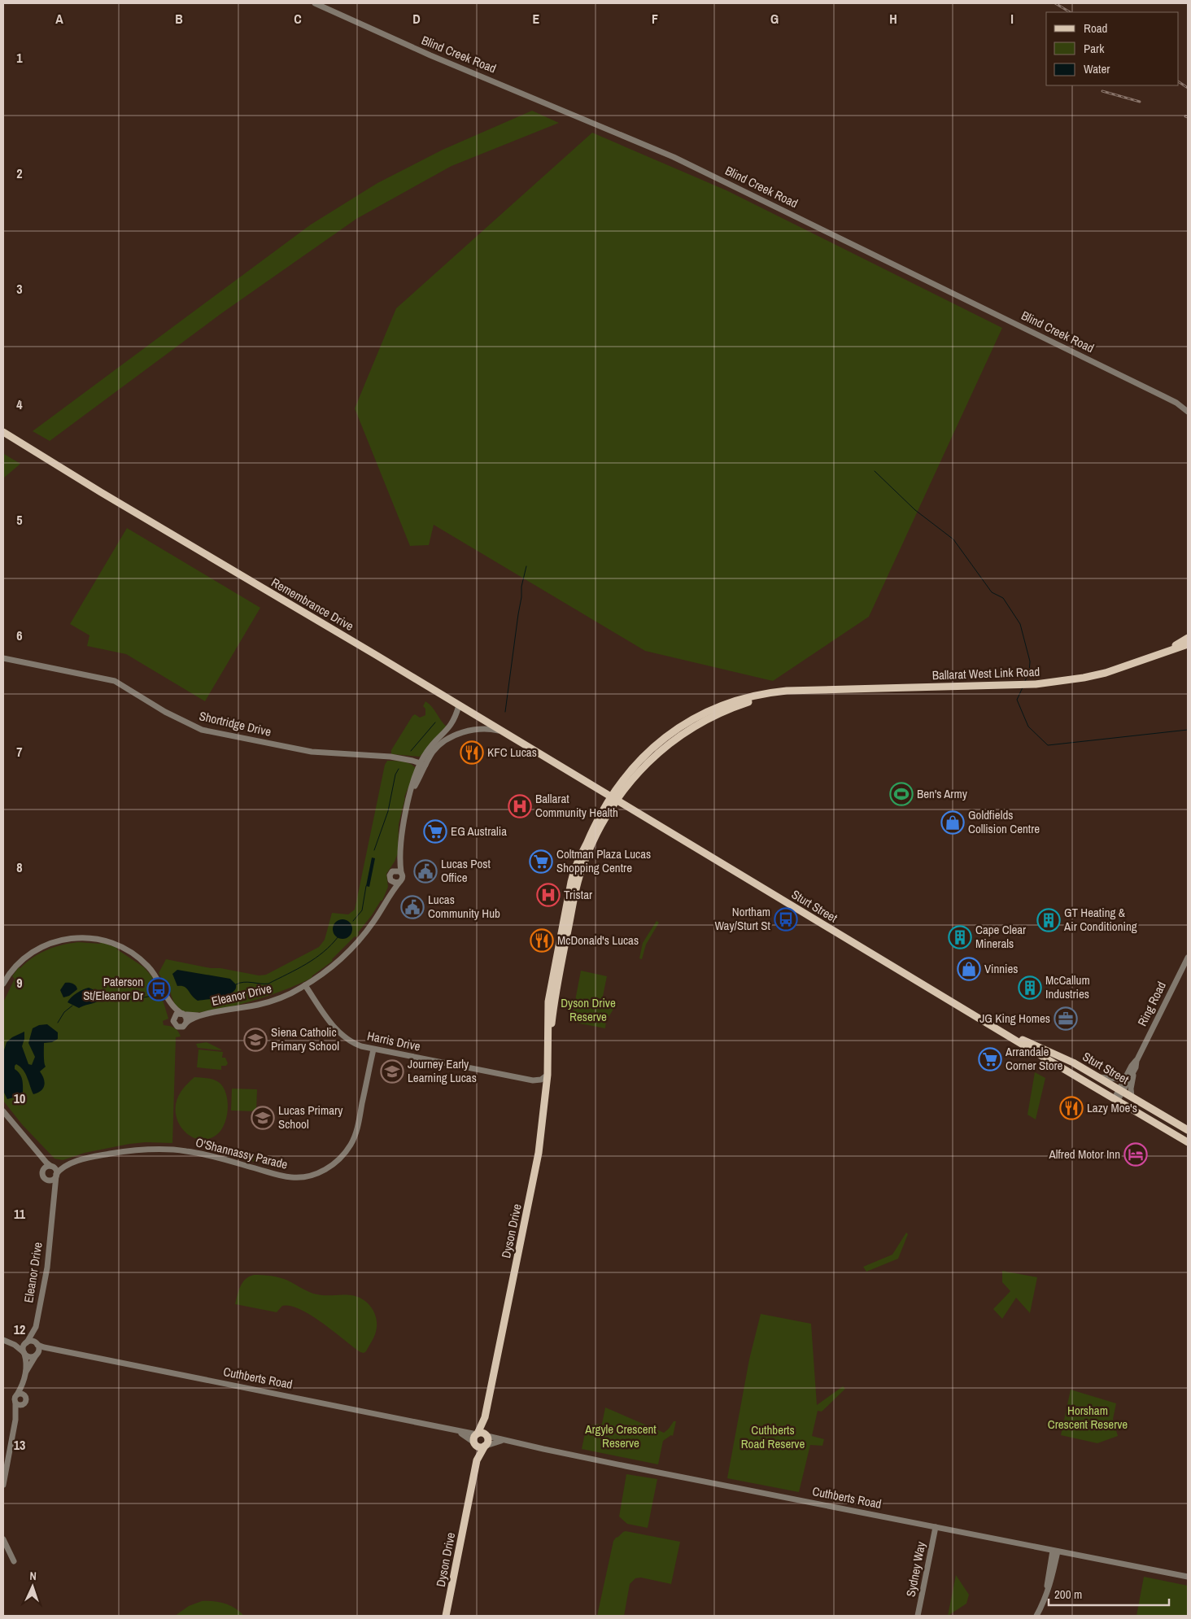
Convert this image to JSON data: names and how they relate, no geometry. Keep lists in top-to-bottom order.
{
  "streets": {
    "main road": [
      "Remembrance Drive",
      "Ballarat West Link Road",
      "Sturt Street",
      "Dyson Drive"
    ],
    "street": [
      "Blind Creek Road",
      "Shortridge Drive",
      "Eleanor Drive",
      "Ring Road",
      "Harris Drive",
      "O'Shannassy Parade",
      "Cuthberts Road",
      "Sydney Way"
    ]
  },
  "crossings": [
    ["Remembrance Drive", "Ballarat West Link Road"],
    ["Remembrance Drive", "Sturt Street"],
    ["Remembrance Drive", "Eleanor Drive"],
    ["Remembrance Drive", "Dyson Drive"],
    ["Ballarat West Link Road", "Sturt Street"],
    ["Ballarat West Link Road", "Dyson Drive"],
    ["Shortridge Drive", "Eleanor Drive"],
    ["Sturt Street", "Ring Road"],
    ["Sturt Street", "Dyson Drive"],
    ["Eleanor Drive", "Harris Drive"],
    ["Eleanor Drive", "O'Shannassy Parade"],
    ["Eleanor Drive", "Cuthberts Road"],
    ["Harris Drive", "O'Shannassy Parade"],
    ["Harris Drive", "Dyson Drive"],
    ["Dyson Drive", "Cuthberts Road"],
    ["Cuthberts Road", "Sydney Way"]
  ],
  "parks": [
    "Dyson Drive Reserve",
    "Horsham Crescent Reserve",
    "Argyle Crescent Reserve",
    "Cuthberts Road Reserve"
  ],
  "places": {
    "restaurant": ["KFC Lucas", "McDonald's Lucas", "Lazy Moe's"],
    "sports": ["Ben's Army"],
    "hospital": ["Ballarat Community Health", "Tristar"],
    "shop": ["Goldfields Collision Centre", "Vinnies"],
    "supermarket": ["EG Australia", "Coltman Plaza Lucas Shopping Centre", "Arrandale Corner Store"],
    "public building": ["Lucas Post Office", "Lucas Community Hub"],
    "bus stop": ["Northam Way/Sturt St", "Paterson St/Eleanor Dr"],
    "building": ["GT Heating & Air Conditioning", "Cape Clear Minerals", "McCallum Industries"],
    "office": ["JG King Homes"],
    "school or university": ["Siena Catholic Primary School", "Journey Early Learning Lucas", "Lucas Primary School"],
    "hotel": ["Alfred Motor Inn"]
  },
  "legend": ["Road", "Park", "Water"],
  "scale_bar": "200 m",
  "north": "top",
  "grid": {
    "columns": [
      "A",
      "B",
      "C",
      "D",
      "E",
      "F",
      "G",
      "H",
      "I"
    ],
    "rows": [
      "1",
      "2",
      "3",
      "4",
      "5",
      "6",
      "7",
      "8",
      "9",
      "10",
      "11",
      "12",
      "13"
    ]
  }
}
